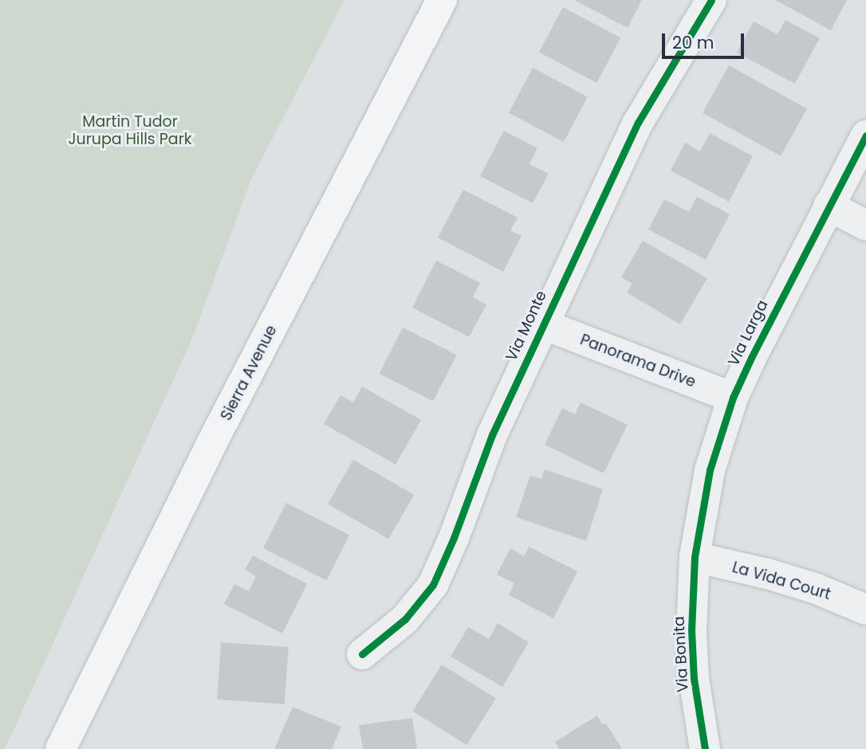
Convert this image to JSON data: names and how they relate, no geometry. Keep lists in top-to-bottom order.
{
  "streets": {
    "main road": ["Sierra Avenue"],
    "street": [
      "Via Monte",
      "Via Larga",
      "Panorama Drive",
      "La Vida Court",
      "Via Bonita"
    ]
  },
  "crossings": [
    ["Via Monte", "Panorama Drive"],
    ["Via Larga", "Panorama Drive"],
    ["Via Larga", "La Vida Court"],
    ["Via Larga", "Via Bonita"],
    ["La Vida Court", "Via Bonita"]
  ],
  "parks": ["Martin Tudor Jurupa Hills Park"],
  "scale_bar": "20 m"
}
